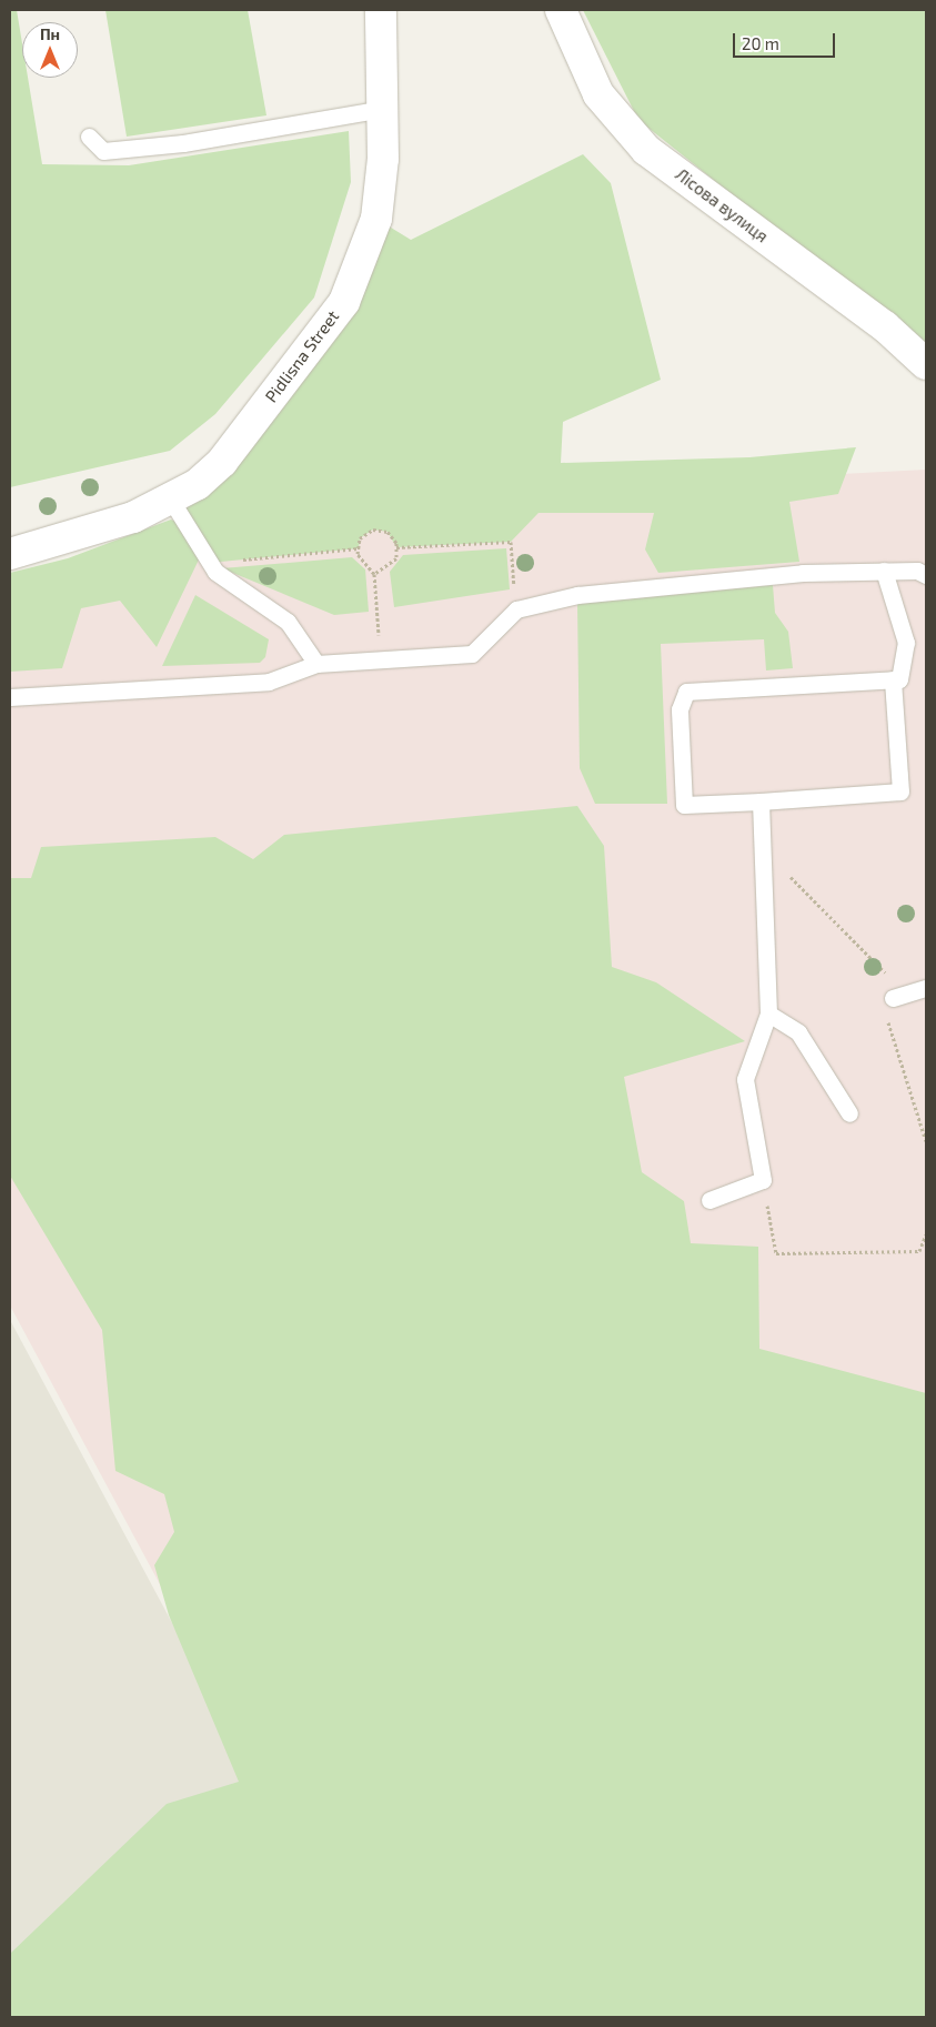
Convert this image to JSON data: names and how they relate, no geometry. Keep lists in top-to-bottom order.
{
  "streets": {
    "street": ["Лісова вулиця", "Pidlisna Street"]
  },
  "scale_bar": "20 m",
  "north": "top"
}
